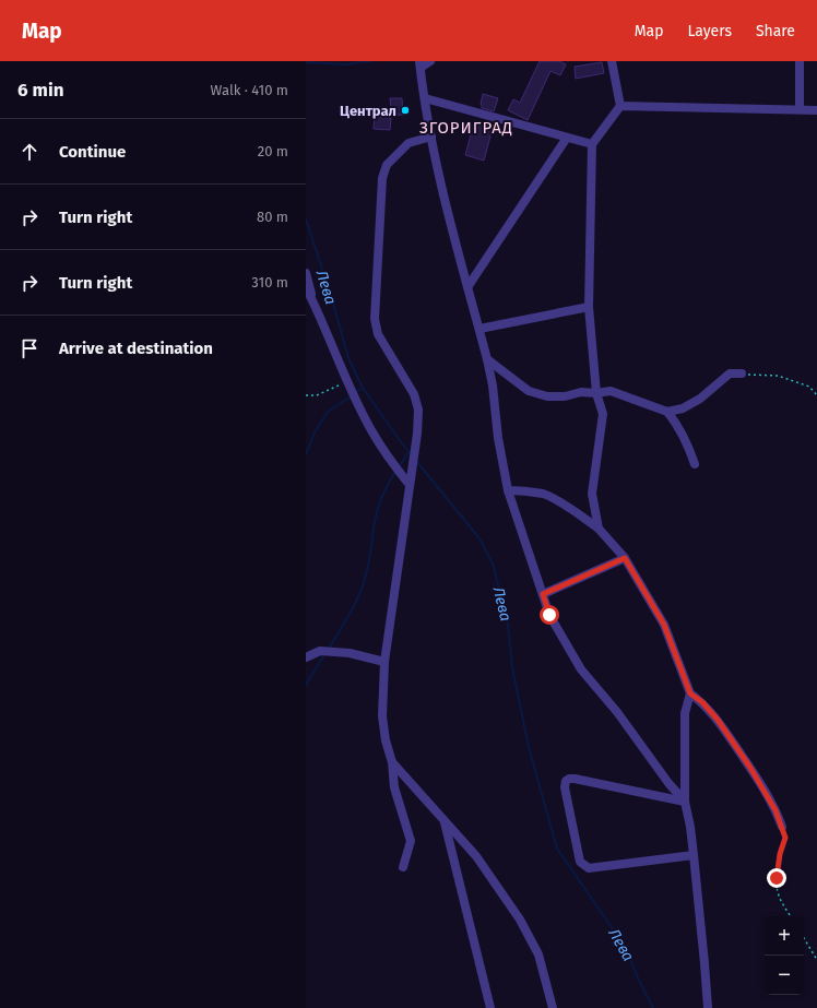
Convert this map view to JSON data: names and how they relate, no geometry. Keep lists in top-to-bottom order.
{
  "districts": ["ЗГОРИГРАД"],
  "water": ["Лева"],
  "places": ["Централ"],
  "page": {
    "header": "Map",
    "nav": ["Map", "Layers", "Share"],
    "heading": ["6 min", "Walk · 410 m"],
    "list": [
      ["Continue", "20 m"],
      ["Turn right", "80 m"],
      ["Turn right", "310 m"],
      "Arrive at destination"
    ],
    "map_buttons": ["+", "−"]
  }
}
